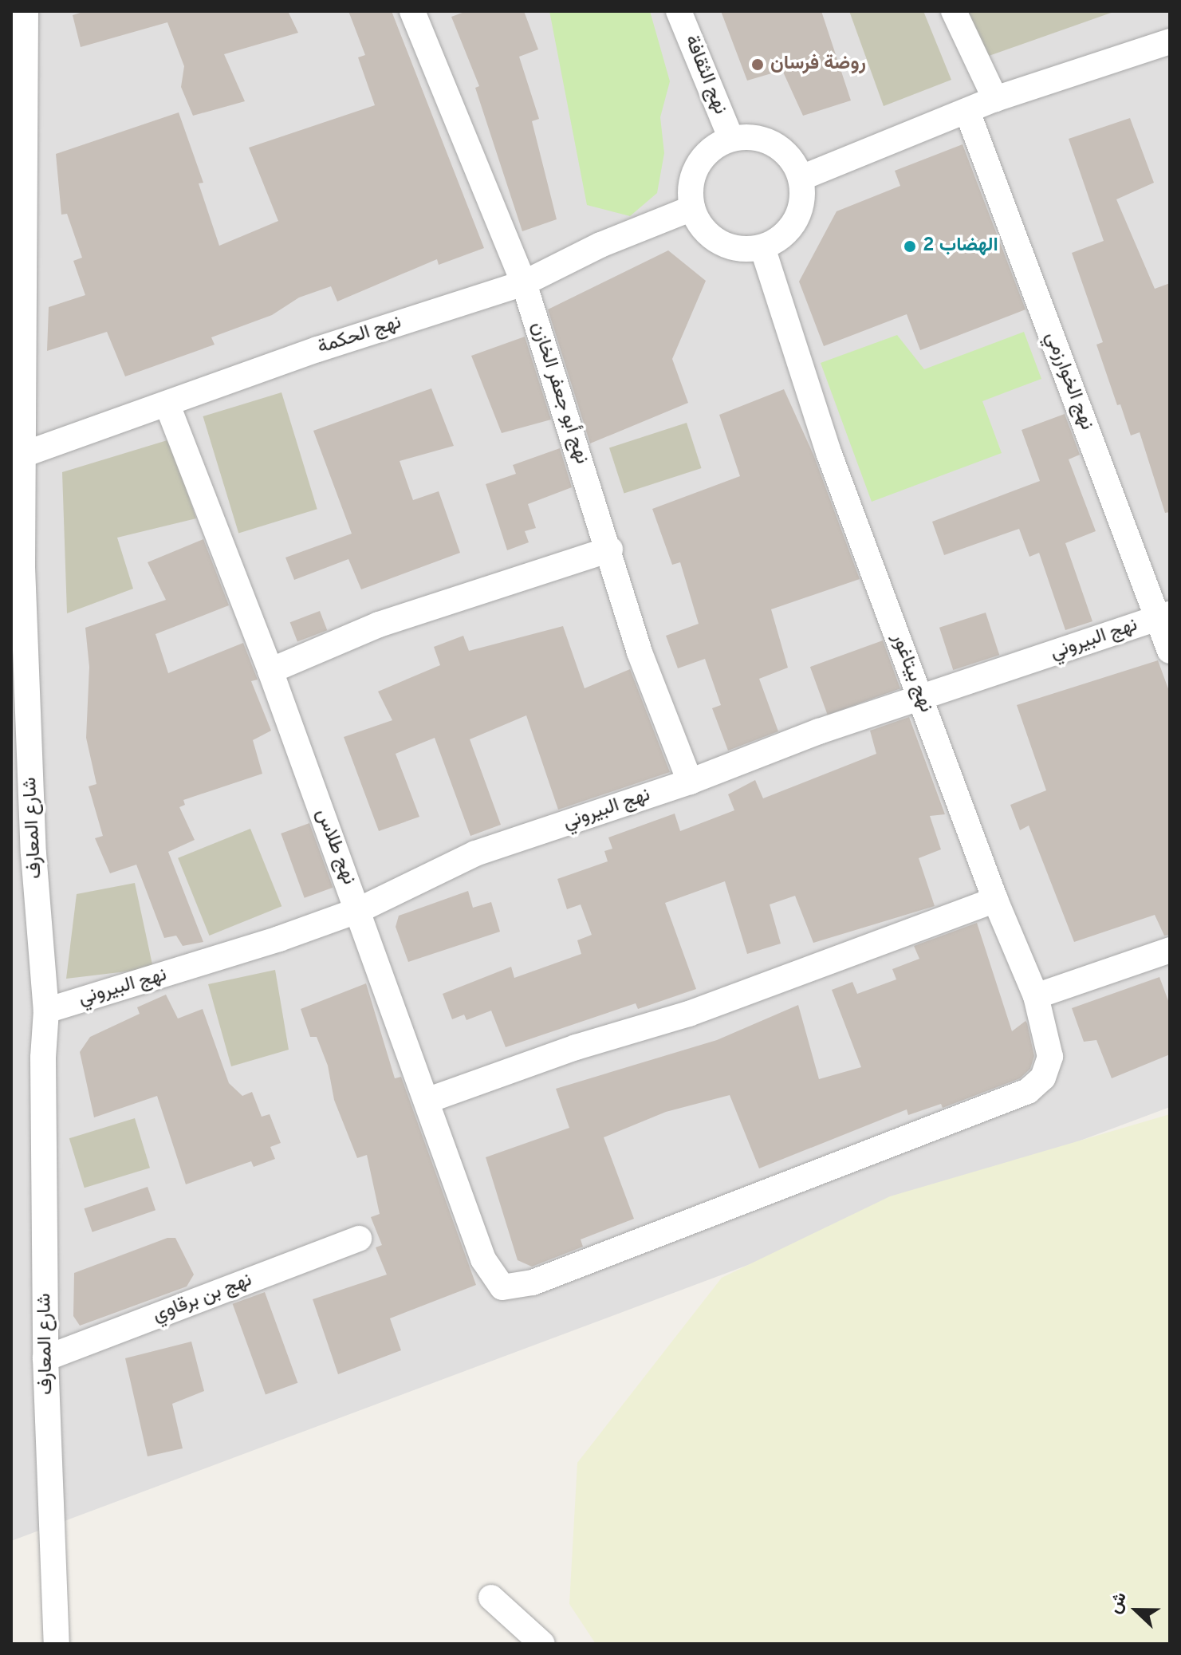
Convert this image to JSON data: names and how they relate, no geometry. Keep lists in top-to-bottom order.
{
  "streets": {
    "street": [
      "نهج الثقافة",
      "نهج الحكمة",
      "نهج الخوارزمي",
      "نهج أبو جعفر الخازن",
      "نهج البيروني",
      "نهج بيتاغور",
      "شارع المعارف",
      "نهج طلاس",
      "نهج بن برقاوي"
    ]
  },
  "crossings": [
    ["نهج الثقافة", "نهج الحكمة"],
    ["نهج الثقافة", "نهج بيتاغور"],
    ["نهج الحكمة", "نهج أبو جعفر الخازن"],
    ["نهج الحكمة", "نهج بيتاغور"],
    ["نهج الحكمة", "شارع المعارف"],
    ["نهج الحكمة", "نهج طلاس"],
    ["نهج الخوارزمي", "نهج البيروني"],
    ["نهج أبو جعفر الخازن", "نهج البيروني"],
    ["نهج البيروني", "نهج بيتاغور"],
    ["نهج البيروني", "شارع المعارف"],
    ["نهج البيروني", "نهج طلاس"],
    ["نهج بيتاغور", "نهج طلاس"],
    ["شارع المعارف", "نهج بن برقاوي"]
  ],
  "places": ["روضة فرسان", "الهضاب 2"],
  "north": "left"
}
